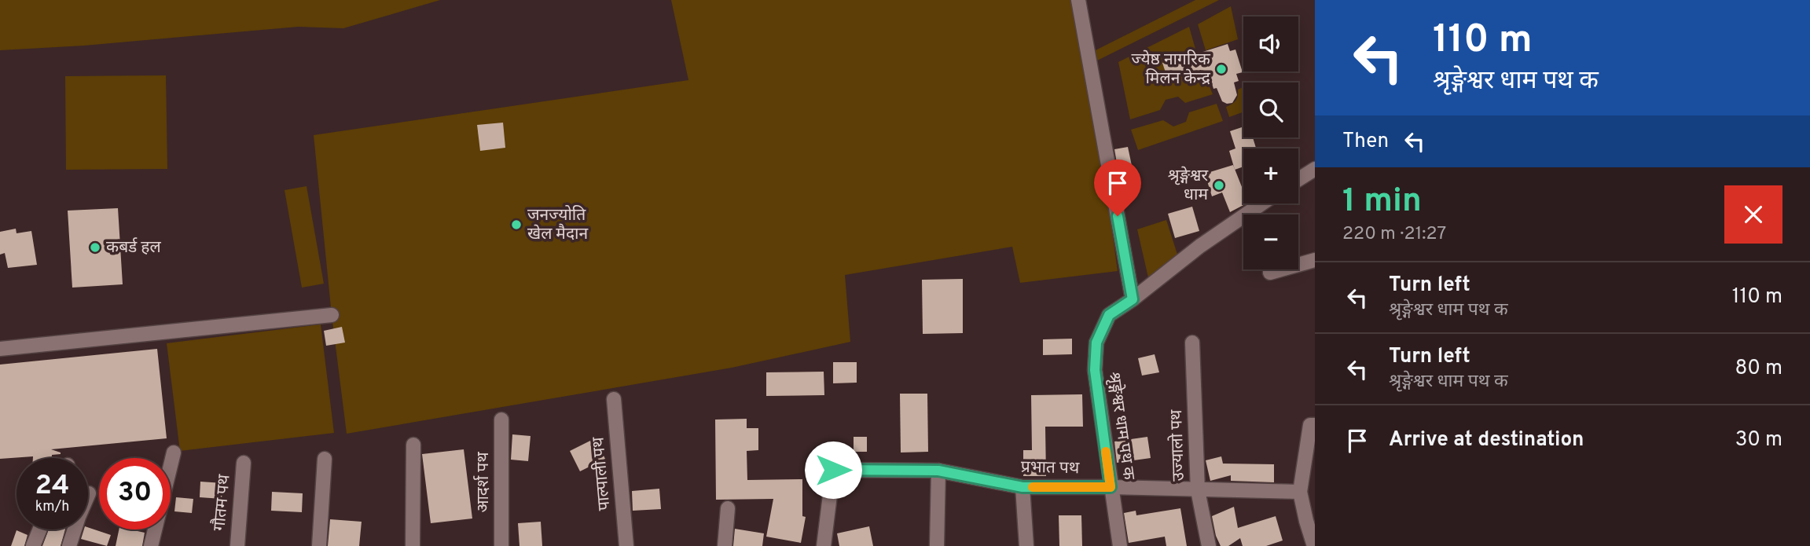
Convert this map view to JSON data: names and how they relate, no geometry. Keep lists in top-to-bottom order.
{
  "streets": {
    "street": [
      "श्रृङ्गेश्वर धाम पथ क",
      "उज्यालो पथ",
      "प्रभात पथ",
      "पाल्पाली पथ",
      "आदर्श पथ",
      "गौतम पथ"
    ]
  },
  "crossings": [
    ["श्रृङ्गेश्वर धाम पथ क", "प्रभात पथ"],
    ["उज्यालो पथ", "प्रभात पथ"]
  ],
  "places": [
    "ज्येष्ठ नागरिक मिलन केन्द्र",
    "श्रृङ्गेश्वर धाम",
    "जनज्योति खेल मैदान",
    "कबर्ड हल"
  ],
  "page": {
    "turn": ["110 m", "श्रृङ्गेश्वर धाम पथ क"],
    "map_buttons": ["+", "−"],
    "then": "Then",
    "heading": ["1 min", "220 m · 21:27"],
    "list": [
      {
        "name": "Turn left",
        "note": "श्रृङ्गेश्वर धाम पथ क",
        "value": "110 m"
      },
      {
        "name": "Turn left",
        "note": "श्रृङ्गेश्वर धाम पथ क",
        "value": "80 m"
      },
      {
        "name": "Arrive at destination",
        "value": "30 m"
      }
    ],
    "speed": "24 km/h",
    "limit": "30"
  }
}
